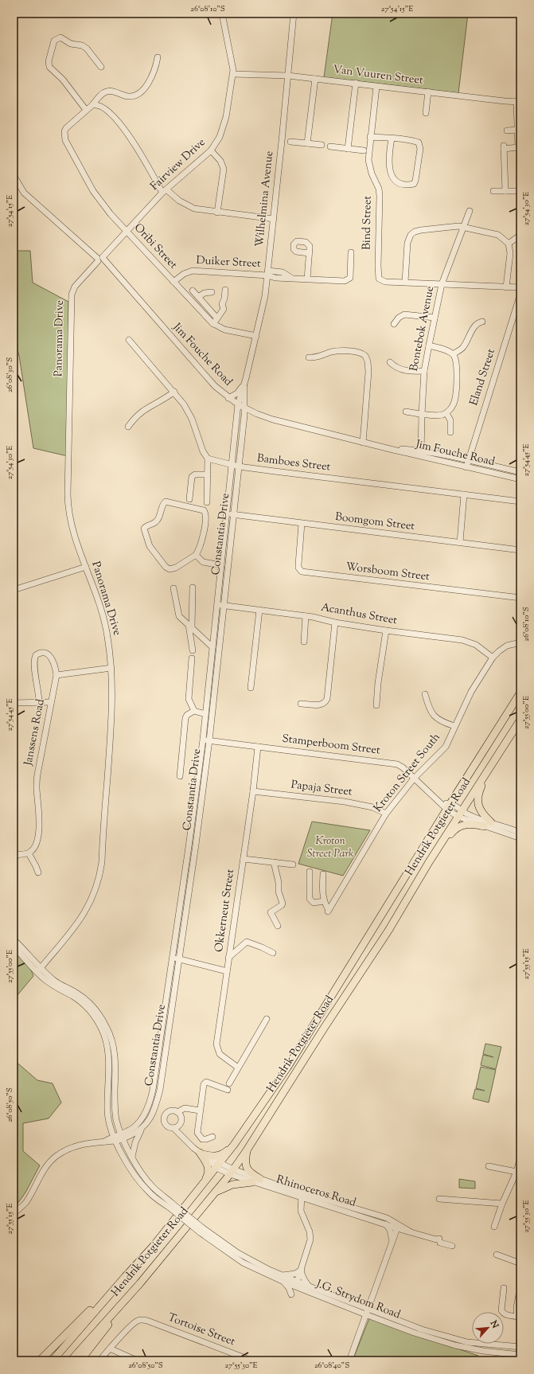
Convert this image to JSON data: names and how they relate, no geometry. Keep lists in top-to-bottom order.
{
  "streets": {
    "main road": ["Hendrik Potgieter Road"],
    "street": [
      "Van Vuuren Street",
      "Fairview Drive",
      "Wilhelmina Avenue",
      "Bind Street",
      "Oribi Street",
      "Duiker Street",
      "Bontebok Avenue",
      "Panorama Drive",
      "Jim Fouche Road",
      "Eland Street",
      "Bamboes Street",
      "Boomgom Street",
      "Constantia Drive",
      "Worsboom Street",
      "Acanthus Street",
      "Janssens Road",
      "Stamperboom Street",
      "Kroton Street South",
      "Papaja Street",
      "Okkerneut Street",
      "Rhinoceros Road",
      "J.G. Strydom Road",
      "Tortoise Street"
    ]
  },
  "crossings": [
    ["Van Vuuren Street", "Fairview Drive"],
    ["Van Vuuren Street", "Wilhelmina Avenue"],
    ["Van Vuuren Street", "Bind Street"],
    ["Fairview Drive", "Oribi Street"],
    ["Fairview Drive", "Panorama Drive"],
    ["Fairview Drive", "Jim Fouche Road"],
    ["Wilhelmina Avenue", "Oribi Street"],
    ["Wilhelmina Avenue", "Duiker Street"],
    ["Wilhelmina Avenue", "Jim Fouche Road"],
    ["Wilhelmina Avenue", "Constantia Drive"],
    ["Oribi Street", "Duiker Street"],
    ["Bontebok Avenue", "Jim Fouche Road"],
    ["Panorama Drive", "Jim Fouche Road"],
    ["Jim Fouche Road", "Eland Street"],
    ["Jim Fouche Road", "Constantia Drive"],
    ["Bamboes Street", "Constantia Drive"],
    ["Boomgom Street", "Constantia Drive"],
    ["Boomgom Street", "Worsboom Street"],
    ["Constantia Drive", "Acanthus Street"],
    ["Constantia Drive", "Stamperboom Street"],
    ["Acanthus Street", "Kroton Street South"],
    ["Stamperboom Street", "Kroton Street South"],
    ["Stamperboom Street", "Hendrik Potgieter Road"],
    ["Stamperboom Street", "Okkerneut Street"],
    ["Kroton Street South", "Papaja Street"],
    ["Papaja Street", "Okkerneut Street"],
    ["Hendrik Potgieter Road", "Rhinoceros Road"]
  ],
  "parks": ["Kroton Street Park"],
  "north": "top right",
  "coordinates": [
    "26°08'10\"S",
    "27°54'15\"E",
    "27°54'30\"E",
    "26°08'30\"S",
    "27°54'45\"E",
    "27°55'00\"E",
    "27°55'15\"E",
    "26°08'50\"S",
    "27°55'30\"E",
    "26°08'40\"S"
  ]
}
